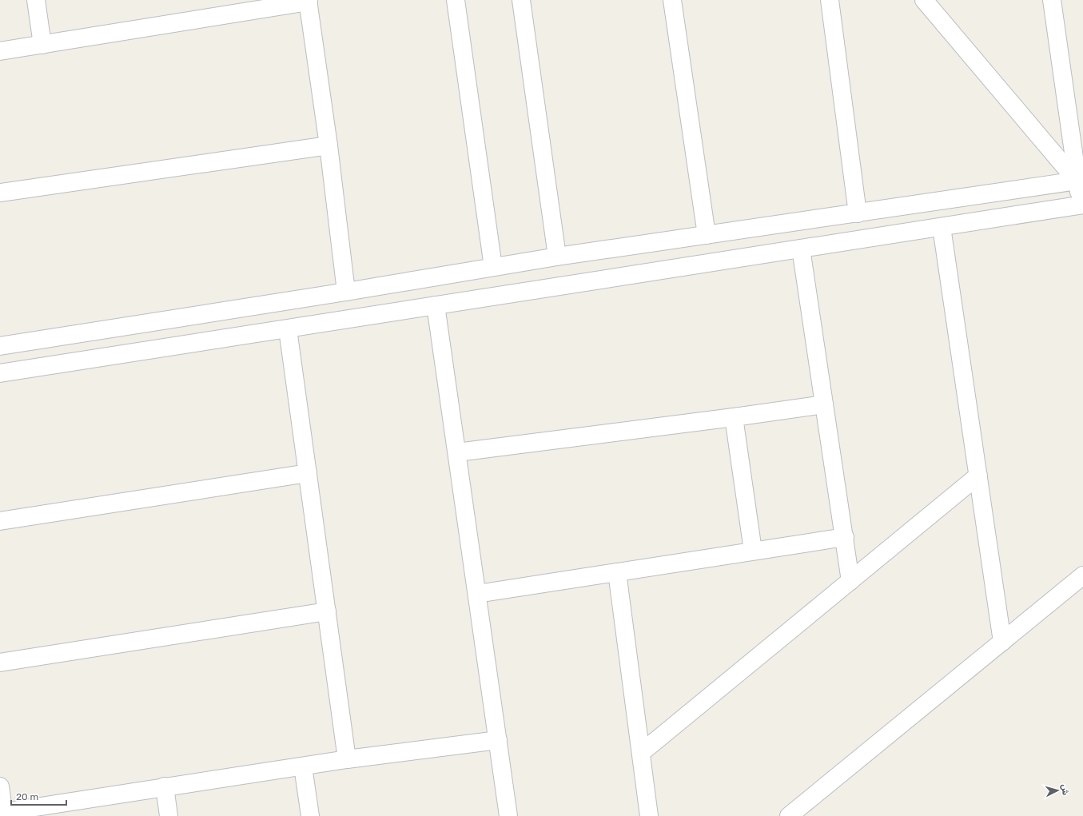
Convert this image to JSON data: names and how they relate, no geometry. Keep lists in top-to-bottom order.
{
  "scale_bar": "20 m",
  "north": "right"
}
